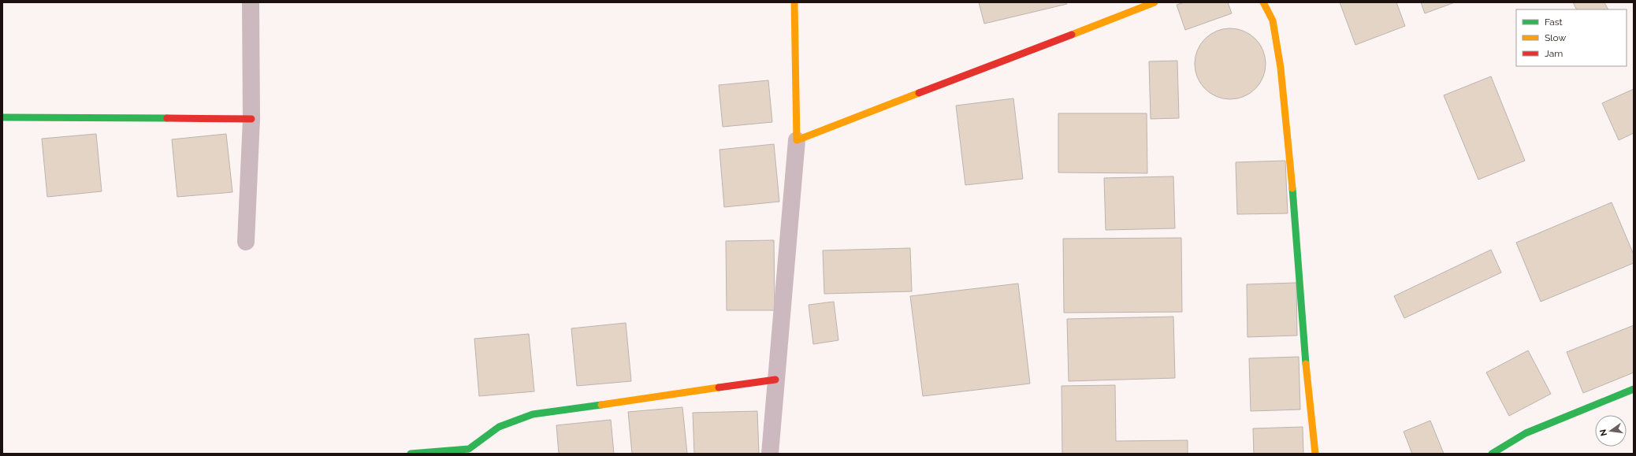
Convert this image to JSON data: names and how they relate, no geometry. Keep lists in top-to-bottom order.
{
  "legend": ["Fast", "Slow", "Jam"],
  "north": "left"
}
